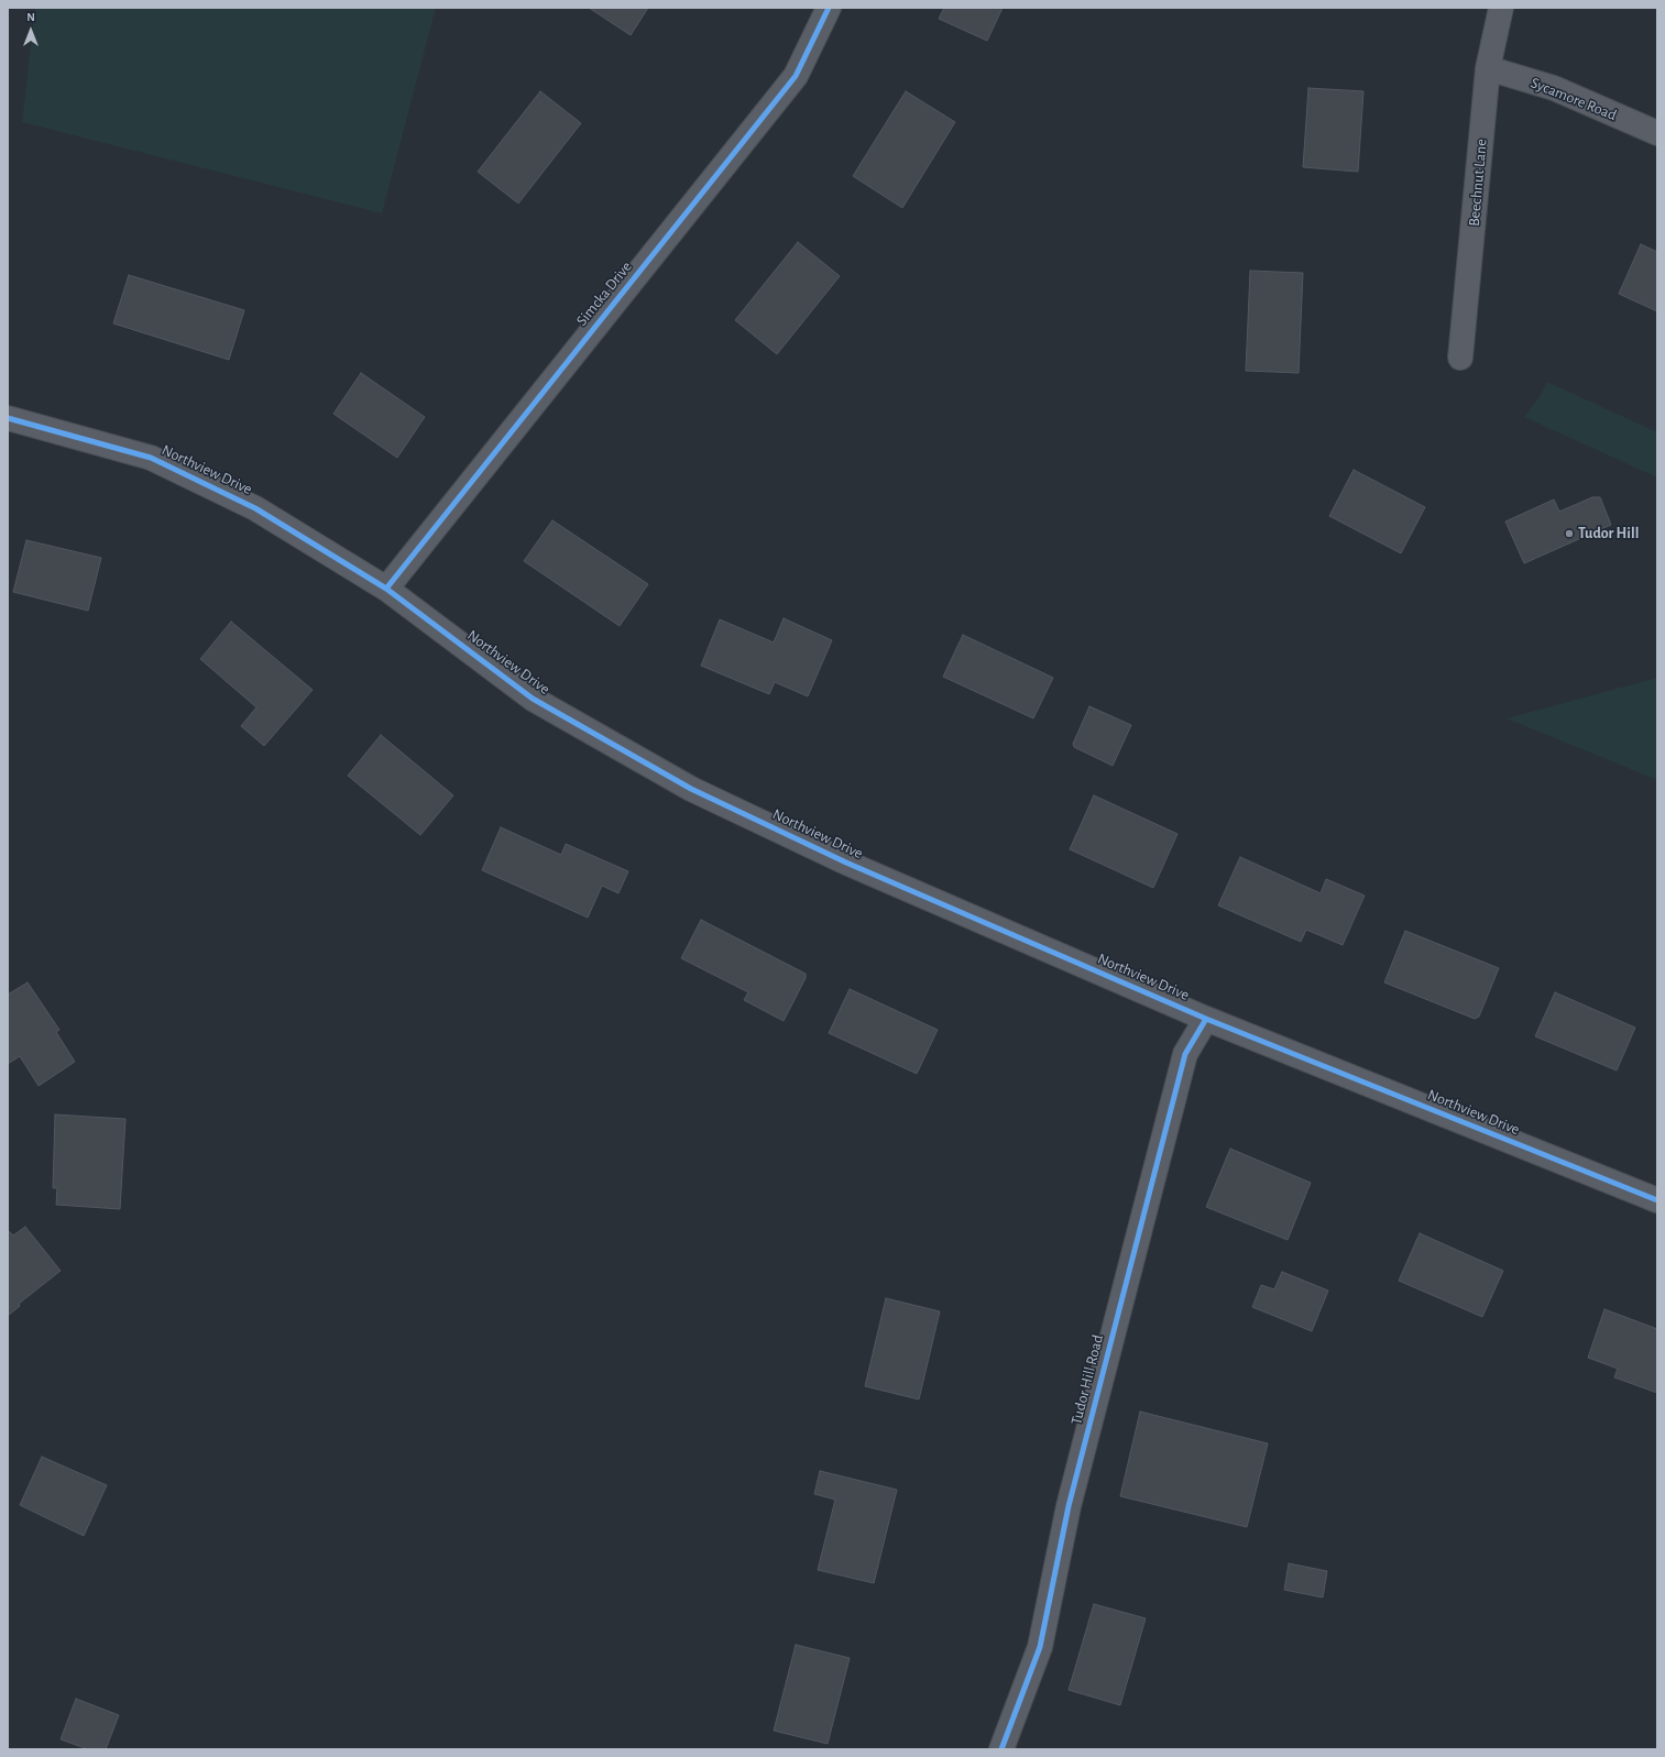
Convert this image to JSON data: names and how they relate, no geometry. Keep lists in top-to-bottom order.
{
  "streets": {
    "street": [
      "Sycamore Road",
      "Beechnut Lane",
      "Simcka Drive",
      "Northview Drive",
      "Tudor Hill Road"
    ]
  },
  "crossings": [
    ["Sycamore Road", "Beechnut Lane"],
    ["Simcka Drive", "Northview Drive"],
    ["Northview Drive", "Tudor Hill Road"]
  ],
  "places": ["Tudor Hill"],
  "north": "top"
}
